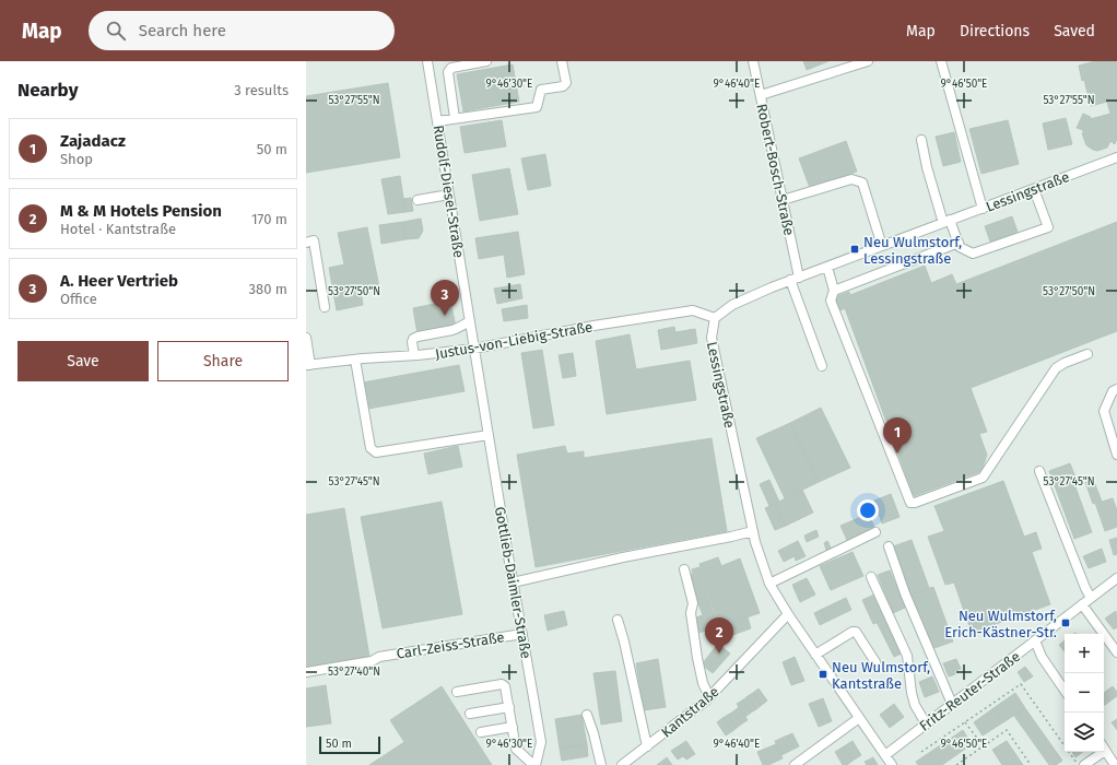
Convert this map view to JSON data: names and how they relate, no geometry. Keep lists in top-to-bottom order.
{
  "streets": {
    "street": [
      "Robert-Bosch-Straße",
      "Rudolf-Diesel-Straße",
      "Lessingstraße",
      "Justus-von-Liebig-Straße",
      "Gottlieb-Daimler-Straße",
      "Carl-Zeiss-Straße",
      "Fritz-Reuter-Straße",
      "Kantstraße"
    ]
  },
  "crossings": [
    ["Robert-Bosch-Straße", "Lessingstraße"],
    ["Rudolf-Diesel-Straße", "Justus-von-Liebig-Straße"],
    ["Rudolf-Diesel-Straße", "Gottlieb-Daimler-Straße"],
    ["Lessingstraße", "Justus-von-Liebig-Straße"],
    ["Lessingstraße", "Fritz-Reuter-Straße"],
    ["Lessingstraße", "Kantstraße"],
    ["Justus-von-Liebig-Straße", "Gottlieb-Daimler-Straße"],
    ["Gottlieb-Daimler-Straße", "Carl-Zeiss-Straße"]
  ],
  "places": {
    "transit": ["Neu Wulmstorf, Lessingstraße", "Neu Wulmstorf, Erich-Kästner-Str.", "Neu Wulmstorf, Kantstraße"]
  },
  "scale_bar": "50 m",
  "page": {
    "header": "Map",
    "search": "Search here",
    "nav": ["Map", "Directions", "Saved"],
    "heading": ["Nearby", "3 results"],
    "list": [
      {
        "mark": "1",
        "name": "Zajadacz",
        "note": "Shop",
        "value": "50 m"
      },
      {
        "mark": "2",
        "name": "M & M Hotels Pension",
        "note": "Hotel · Kantstraße",
        "value": "170 m"
      },
      {
        "mark": "3",
        "name": "A. Heer Vertrieb",
        "note": "Office",
        "value": "380 m"
      }
    ],
    "pins": ["3", "1", "2"],
    "buttons": ["Save", "Share"],
    "map_buttons": ["+", "−"],
    "scale": "50 m"
  },
  "coordinates": [
    "9°46'30\"E",
    "9°46'40\"E",
    "9°46'50\"E",
    "53°27'55\"N",
    "53°27'50\"N",
    "53°27'45\"N",
    "53°27'40\"N"
  ]
}
